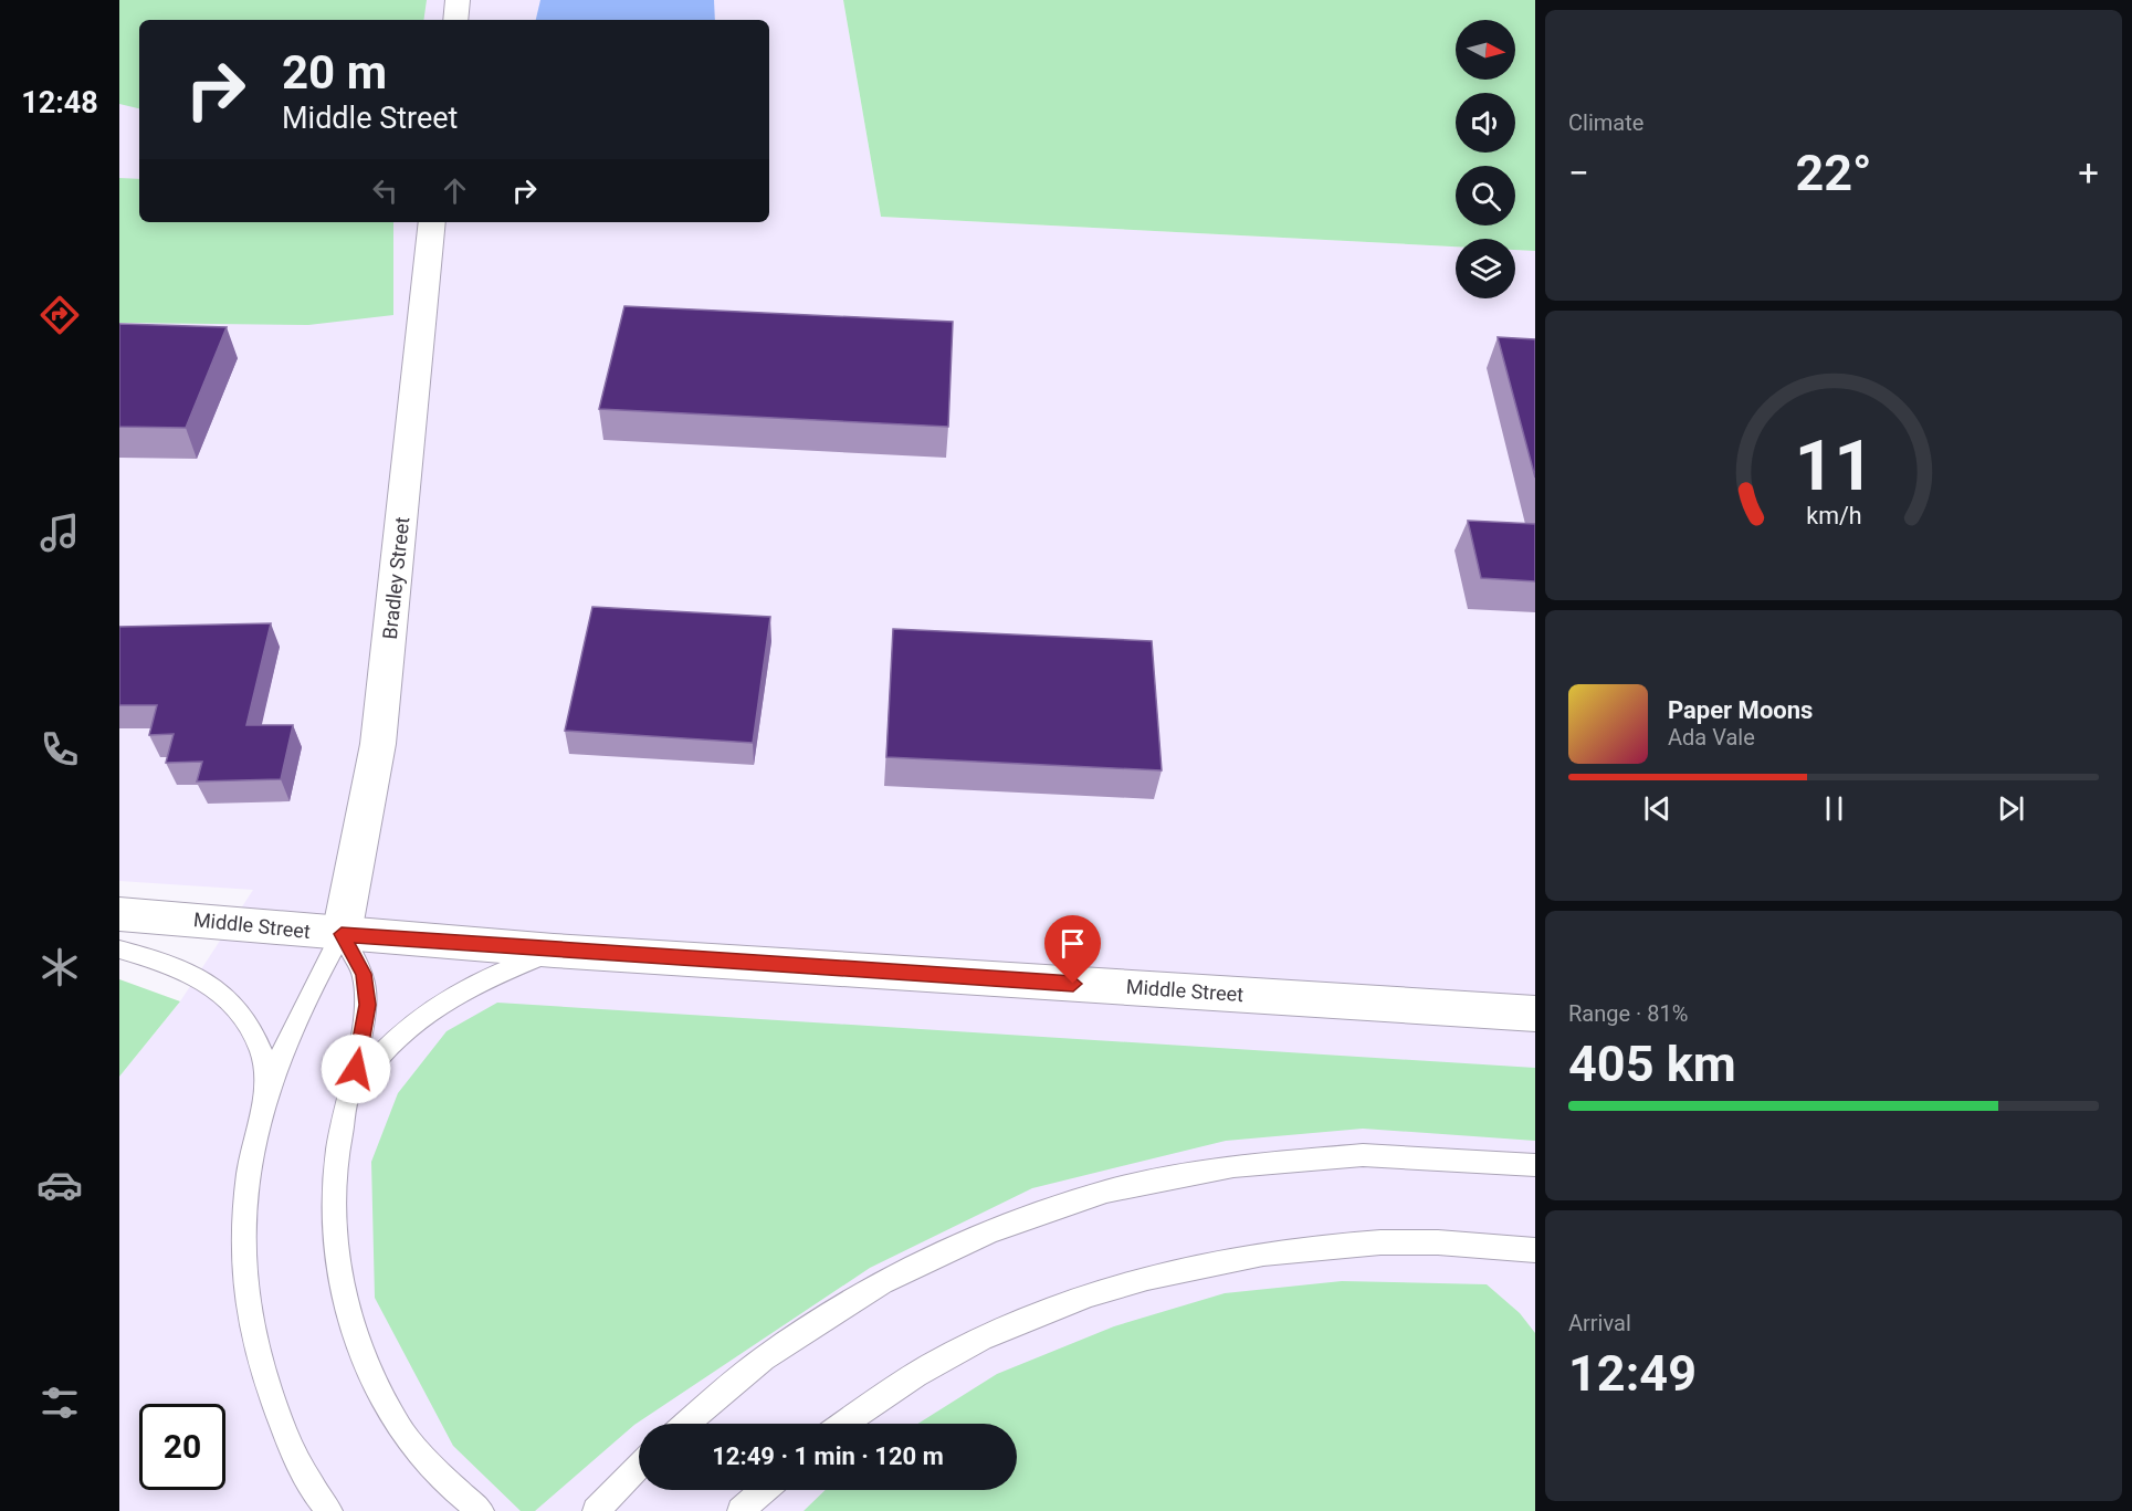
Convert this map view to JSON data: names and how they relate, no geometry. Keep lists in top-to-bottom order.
{
  "streets": {
    "street": ["Bradley Street", "Middle Street"]
  },
  "crossings": [
    ["Bradley Street", "Middle Street"]
  ],
  "north": "right",
  "page": {
    "tabs": "12:48",
    "tile": [
      "Climate",
      ["Range · 81%", "405 km"],
      ["Arrival", "12:49"]
    ],
    "turn": ["20 m", "Middle Street"],
    "heat": ["−", "22°", "+"],
    "song": ["Paper Moons", "Ada Vale"],
    "limit": "20",
    "trip": "12:49 · 1 min · 120 m",
    "gauge": ["11", "km/h"]
  }
}
